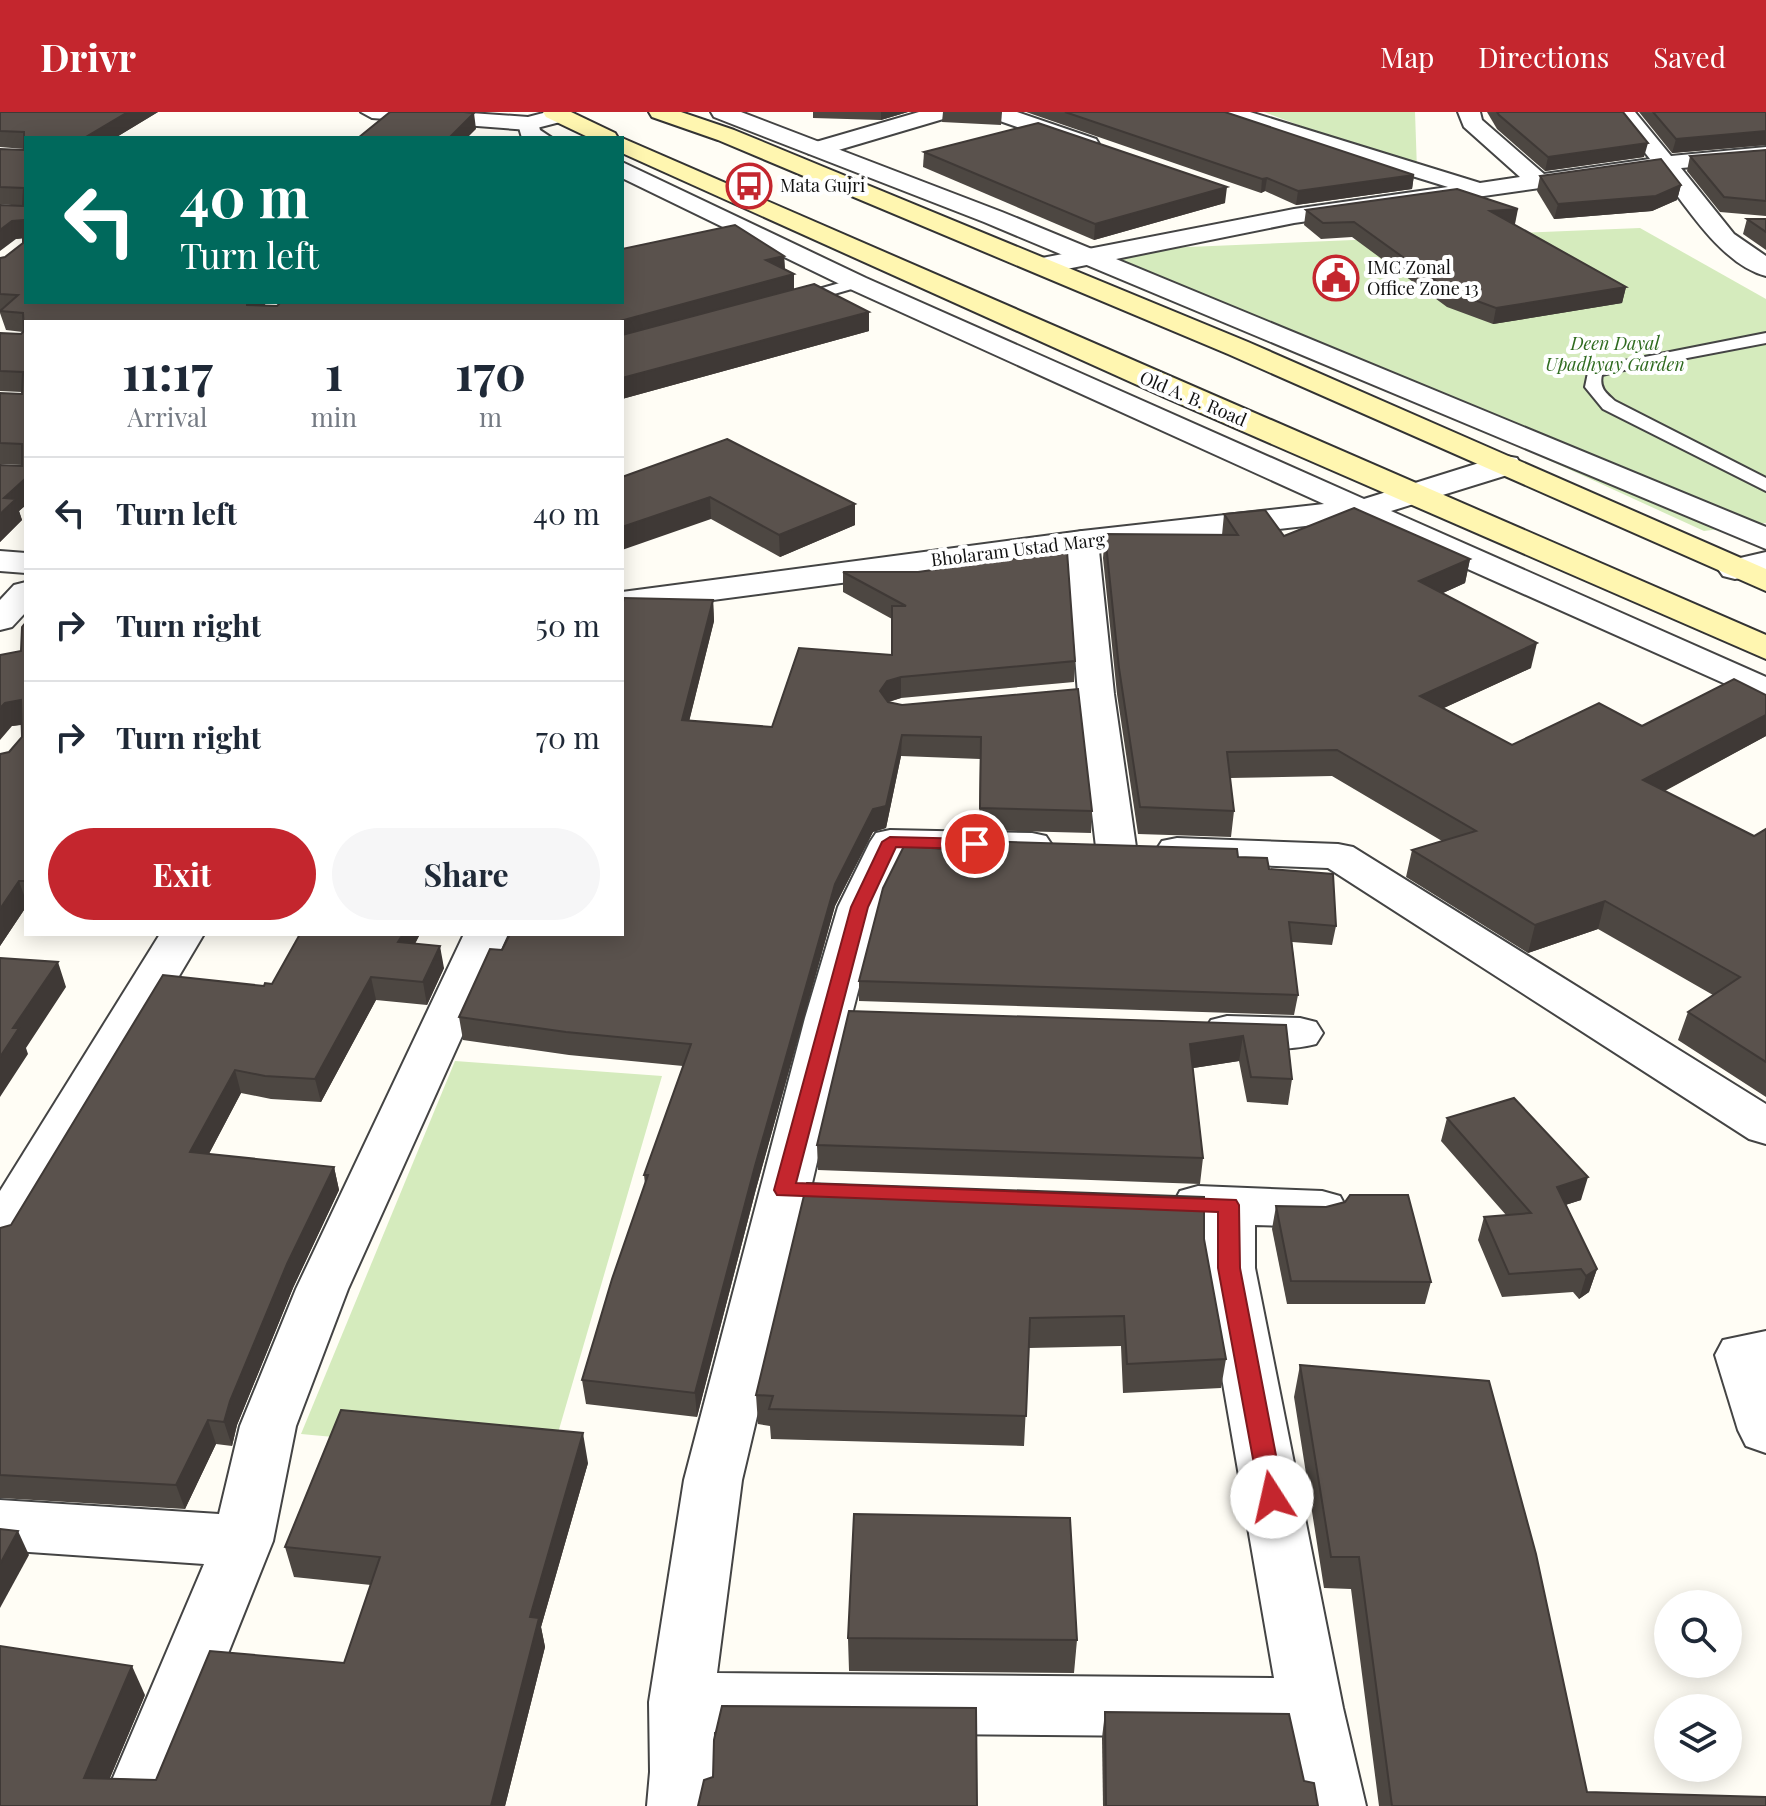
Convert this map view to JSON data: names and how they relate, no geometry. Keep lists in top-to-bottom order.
{
  "streets": {
    "main road": ["Old A. B. Road"],
    "street": ["Bholaram Ustad Marg"]
  },
  "crossings": [
    ["Old A. B. Road", "Bholaram Ustad Marg"]
  ],
  "parks": ["Deen Dayal Upadhyay Garden"],
  "places": {
    "bus stop": ["Mata Gujri"],
    "public building": ["IMC Zonal Office Zone 13"]
  },
  "page": {
    "header": "Drivr",
    "nav": ["Map", "Directions", "Saved"],
    "turn": ["40 m", "Turn left"],
    "eta": [
      "11:17",
      "Arrival",
      "1",
      "min",
      "170",
      "m"
    ],
    "list": [
      {
        "name": "Turn left",
        "value": "40 m"
      },
      {
        "name": "Turn right",
        "value": "50 m"
      },
      {
        "name": "Turn right",
        "value": "70 m"
      }
    ],
    "buttons": ["Exit", "Share"]
  }
}
